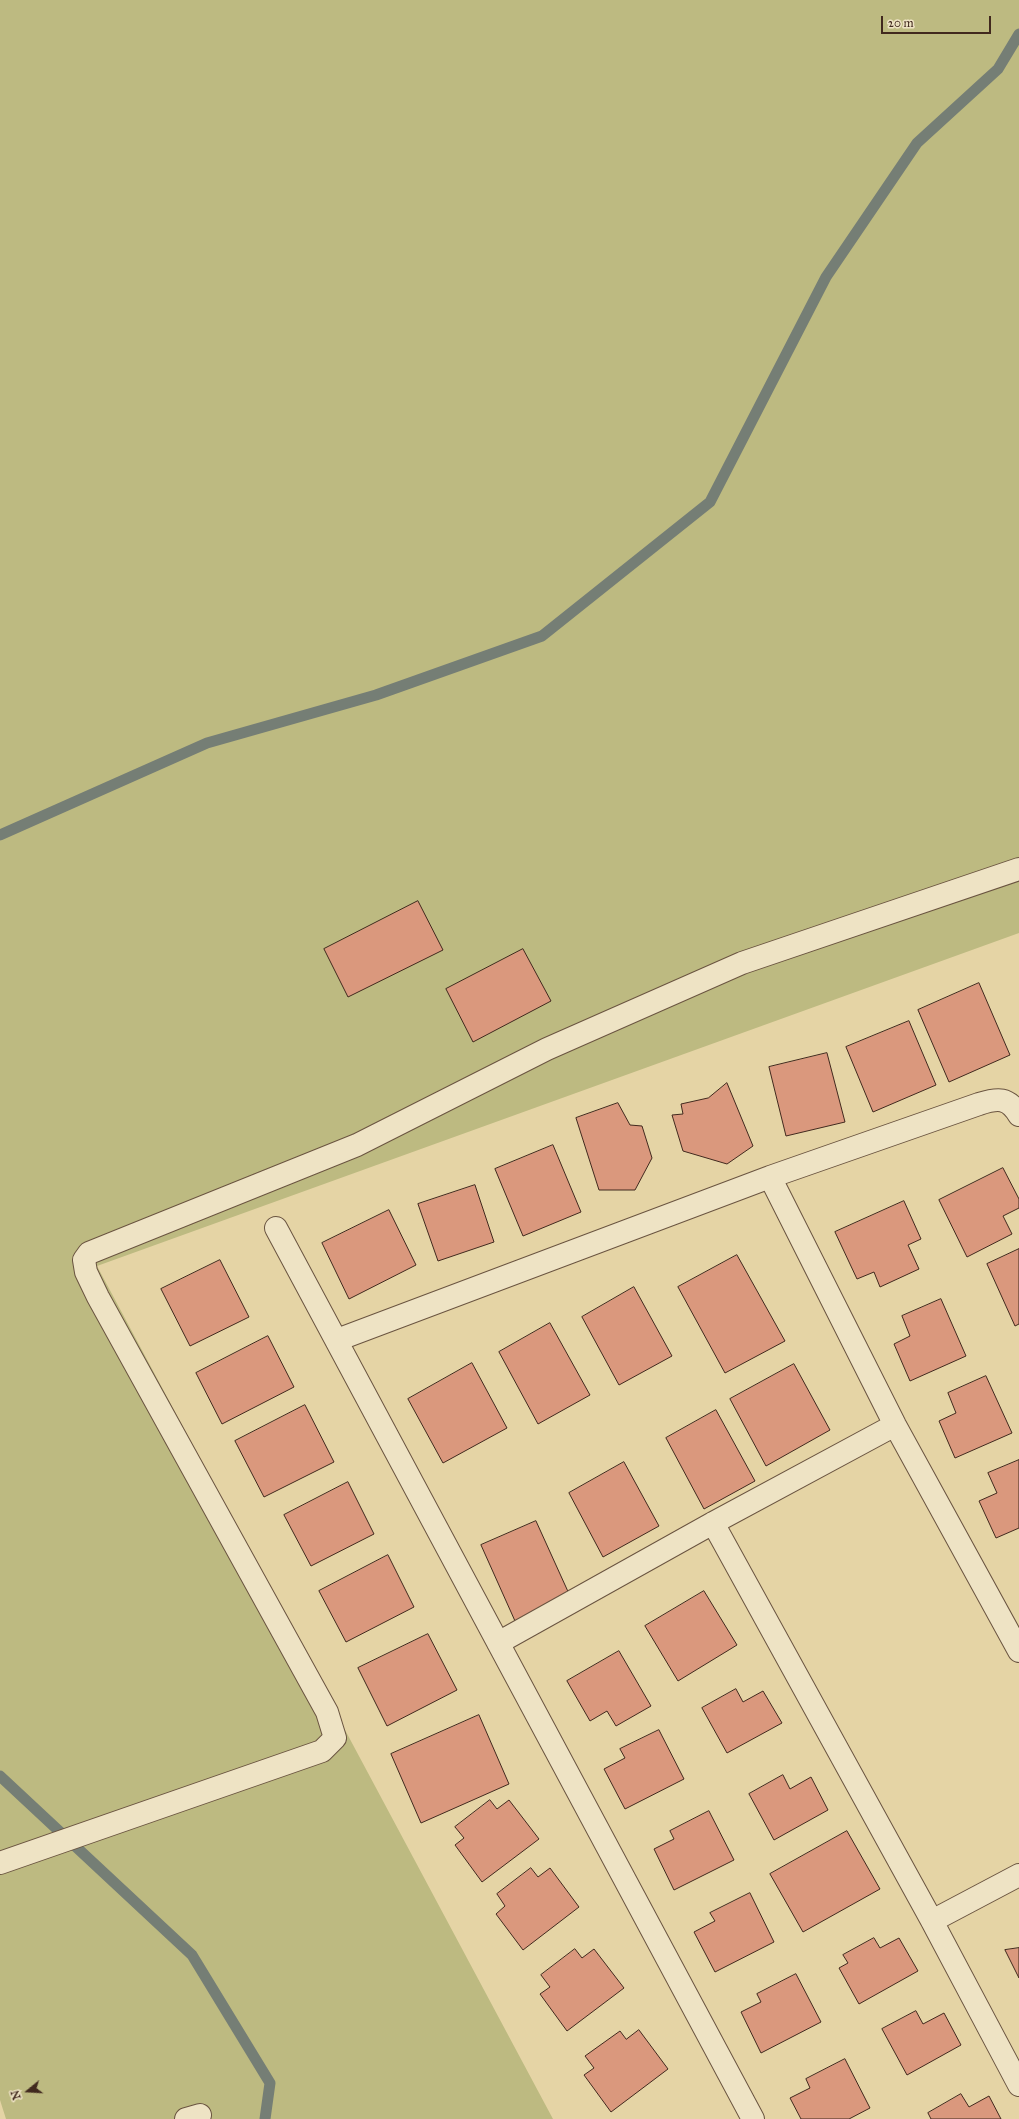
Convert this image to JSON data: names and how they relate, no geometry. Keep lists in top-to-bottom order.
{
  "scale_bar": "20 m",
  "north": "left"
}
